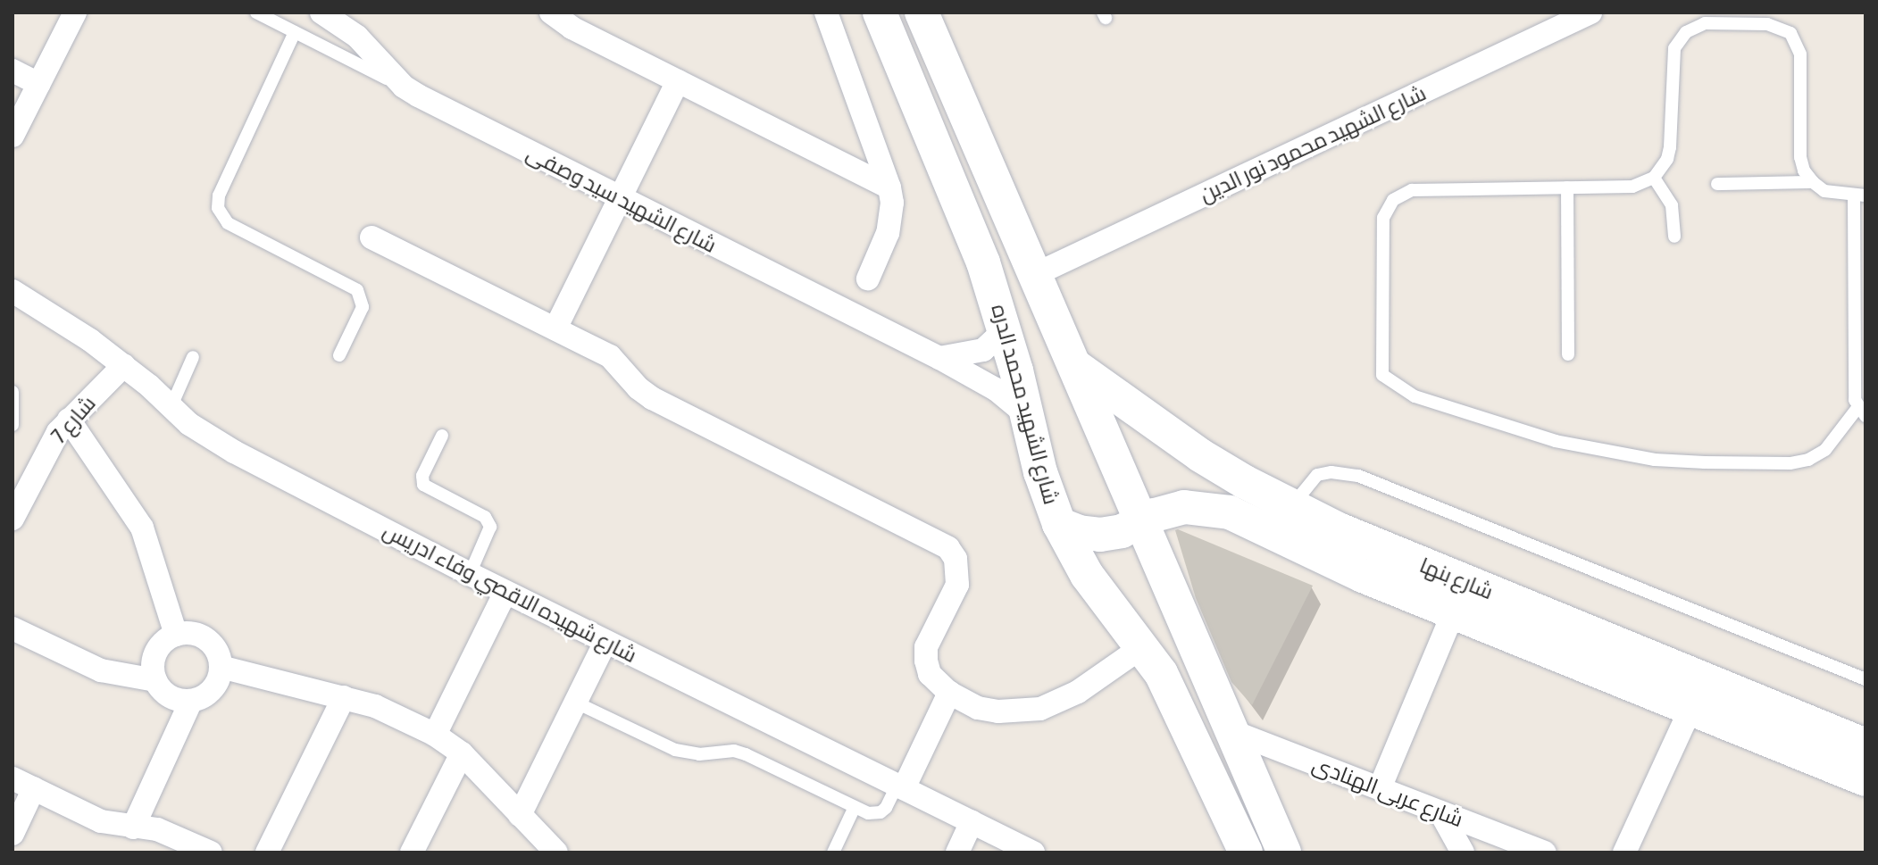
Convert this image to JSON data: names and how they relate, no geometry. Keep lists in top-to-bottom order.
{
  "streets": {
    "main road": ["شارع الشهيد محمد الدره", "شارع بنها"],
    "street": [
      "شارع الشهيد محمود نور الدين",
      "شارع الشهيد سيد وصفى",
      "شارع 7",
      "شارع شهيده الاقصي وفاء ادريس",
      "شارع عربى الهنادى"
    ]
  },
  "crossings": [
    ["شارع الشهيد سيد وصفى", "شارع الشهيد محمد الدره"],
    ["شارع الشهيد محمد الدره", "شارع بنها"],
    ["شارع 7", "شارع شهيده الاقصي وفاء ادريس"]
  ]
}
